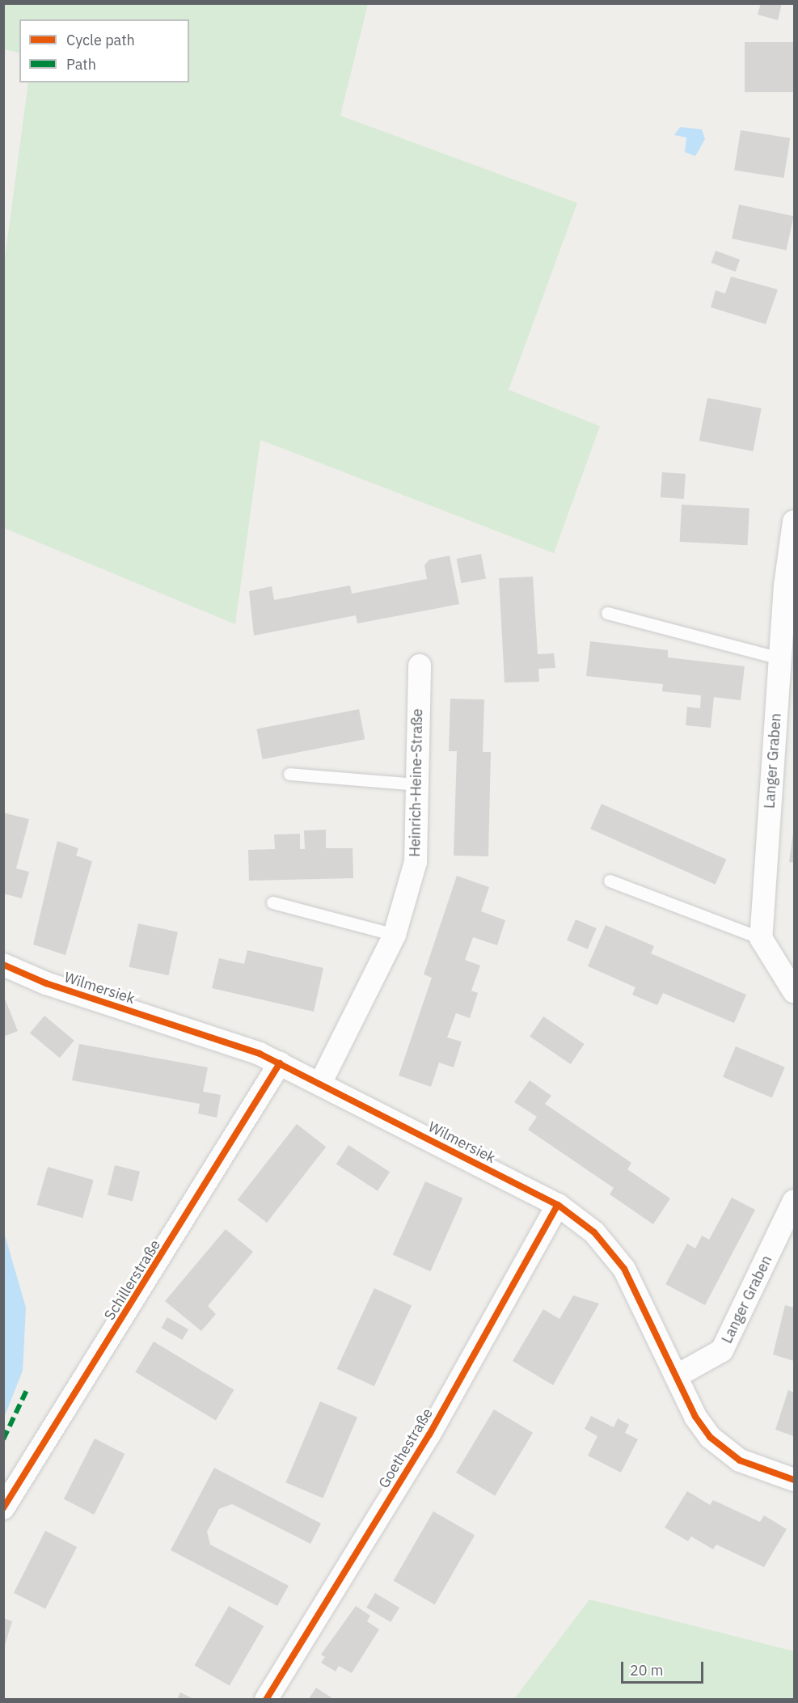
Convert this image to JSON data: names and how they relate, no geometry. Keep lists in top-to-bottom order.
{
  "streets": {
    "street": [
      "Langer Graben",
      "Heinrich-Heine-Straße",
      "Wilmersiek",
      "Schillerstraße",
      "Goethestraße"
    ]
  },
  "crossings": [
    ["Langer Graben", "Wilmersiek"],
    ["Heinrich-Heine-Straße", "Wilmersiek"],
    ["Wilmersiek", "Schillerstraße"],
    ["Wilmersiek", "Goethestraße"]
  ],
  "legend": ["Cycle path", "Path"],
  "scale_bar": "20 m"
}
